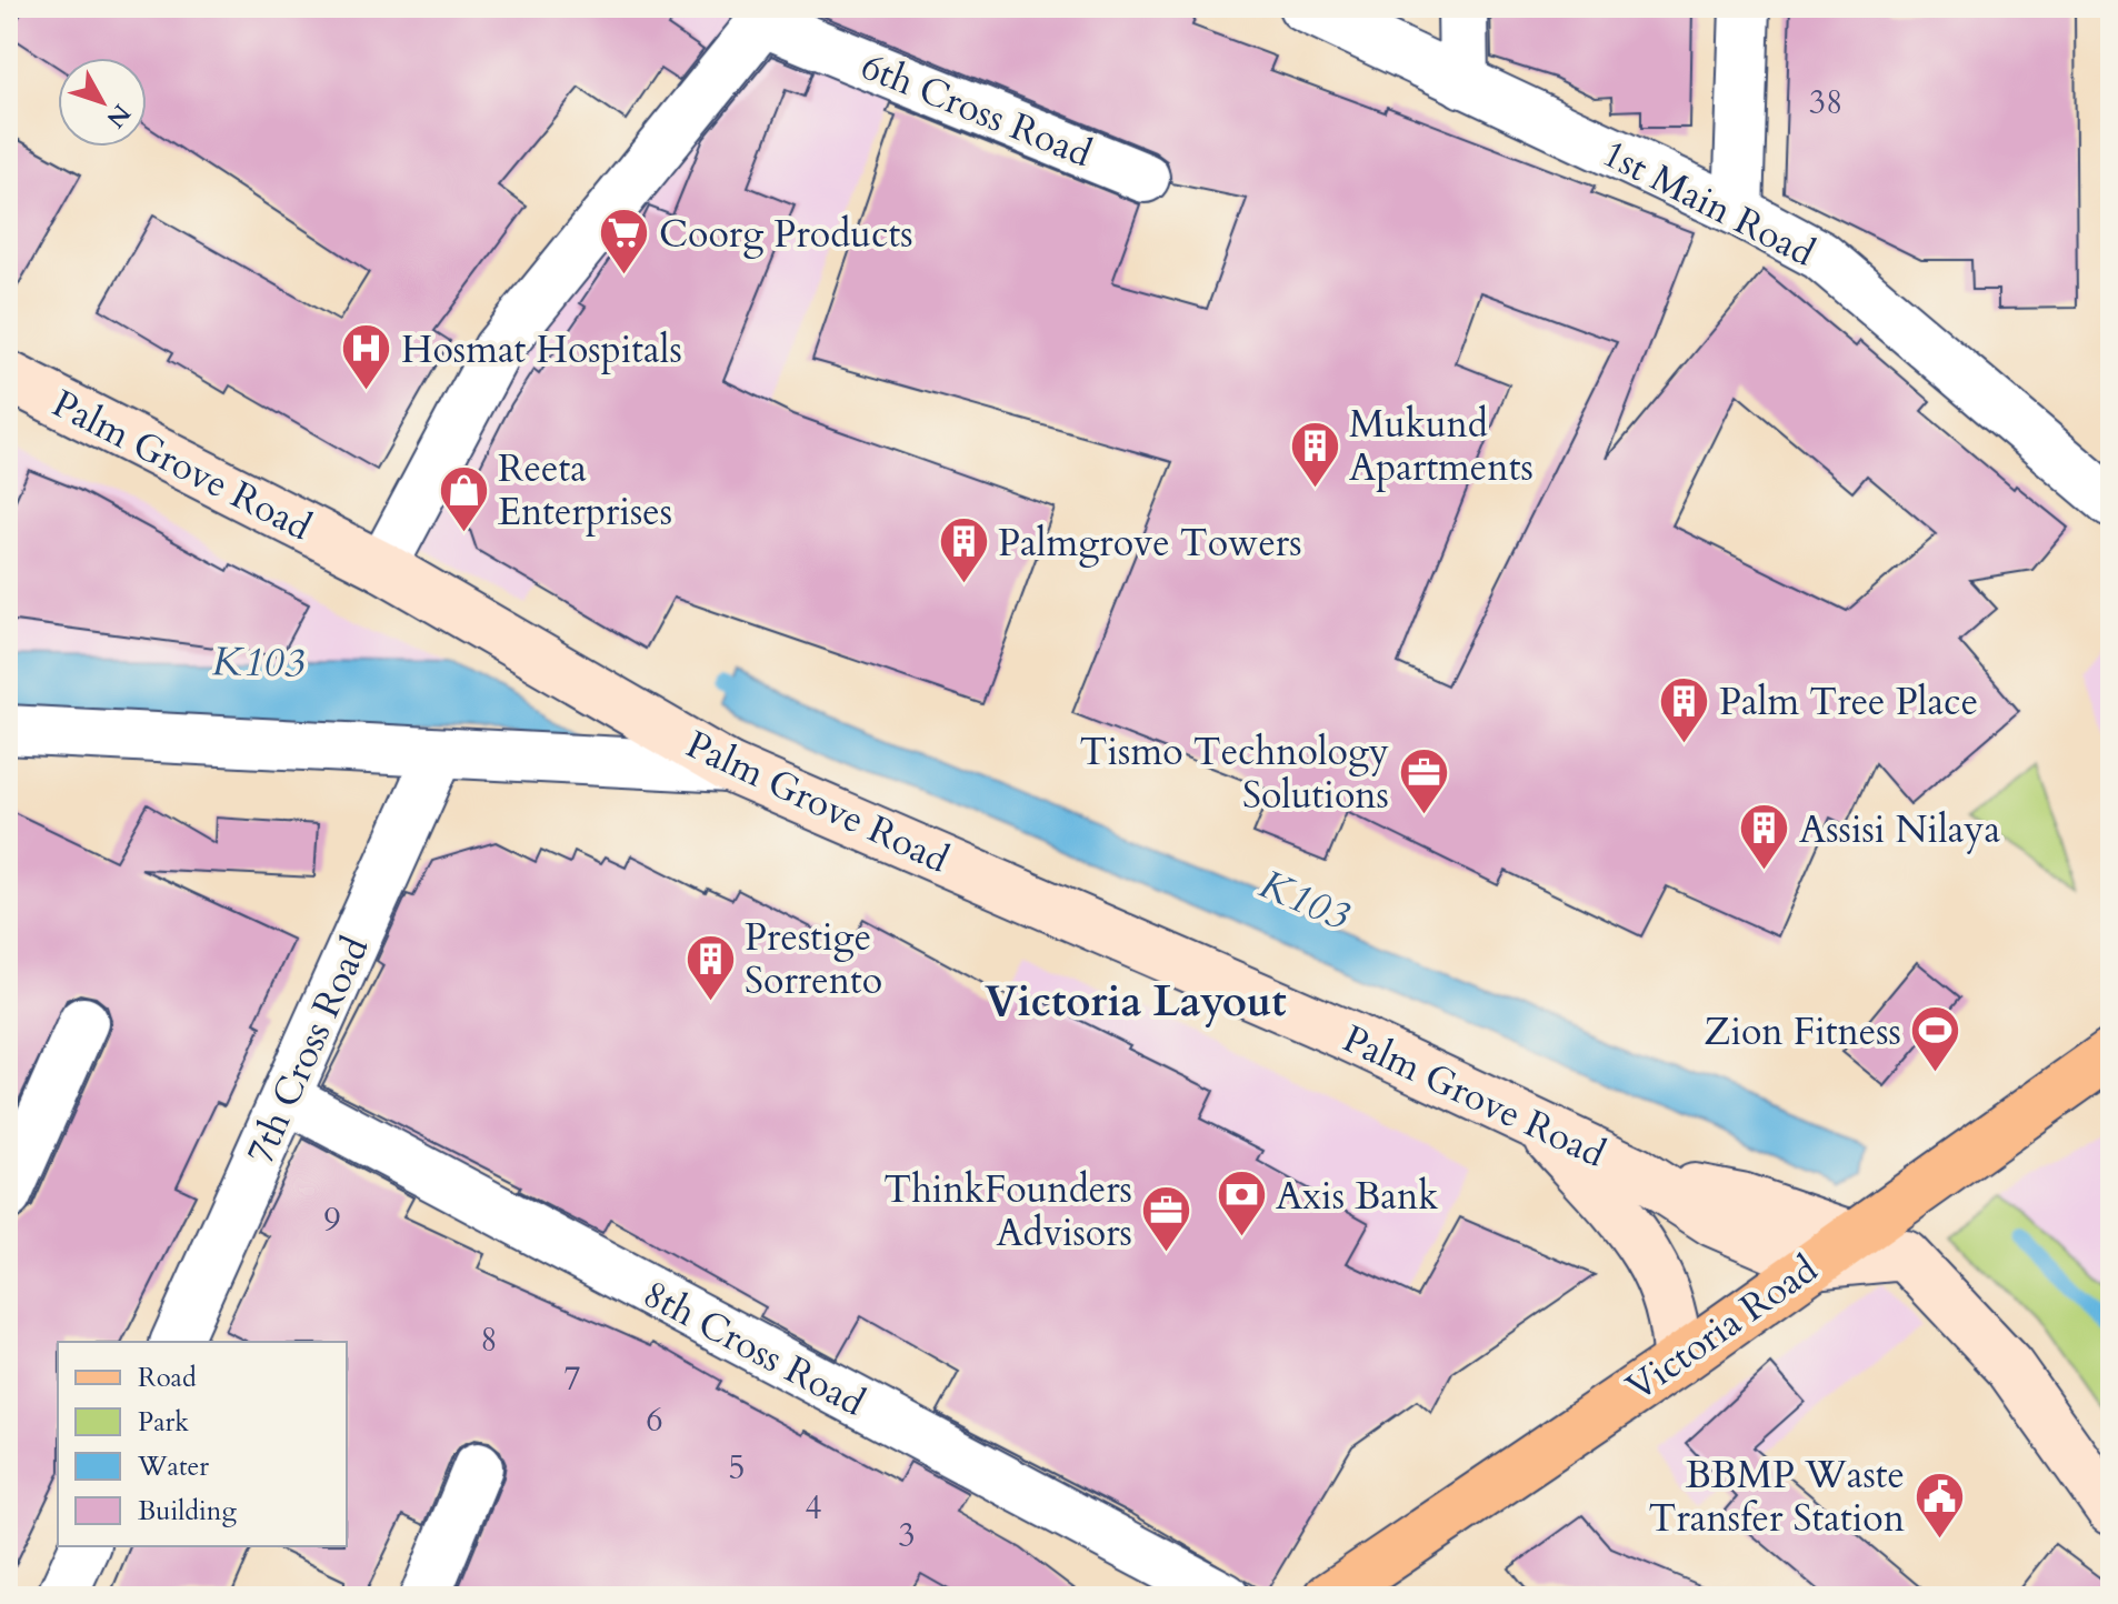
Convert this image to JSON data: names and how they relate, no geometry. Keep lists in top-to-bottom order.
{
  "streets": {
    "main road": ["Victoria Road"],
    "street": [
      "6th Cross Road",
      "1st Main Road",
      "Palm Grove Road",
      "7th Cross Road",
      "8th Cross Road"
    ]
  },
  "crossings": [
    ["Palm Grove Road", "Victoria Road"],
    ["7th Cross Road", "8th Cross Road"]
  ],
  "districts": ["Victoria Layout"],
  "water": ["K103"],
  "places": {
    "supermarket": ["Coorg Products"],
    "hospital": ["Hosmat Hospitals"],
    "building": [
      "Mukund Apartments",
      "Palmgrove Towers",
      "Palm Tree Place",
      "Assisi Nilaya",
      "Prestige Sorrento"
    ],
    "shop": ["Reeta Enterprises"],
    "office": ["Tismo Technology Solutions", "ThinkFounders Advisors"],
    "sports": ["Zion Fitness"],
    "bank": ["Axis Bank"],
    "public building": ["BBMP Waste Transfer Station"]
  },
  "house_numbers": [
    "38",
    "9",
    "8",
    "7",
    "6",
    "5",
    "4",
    "3"
  ],
  "legend": [
    "Road",
    "Park",
    "Water",
    "Building"
  ],
  "north": "bottom right"
}
